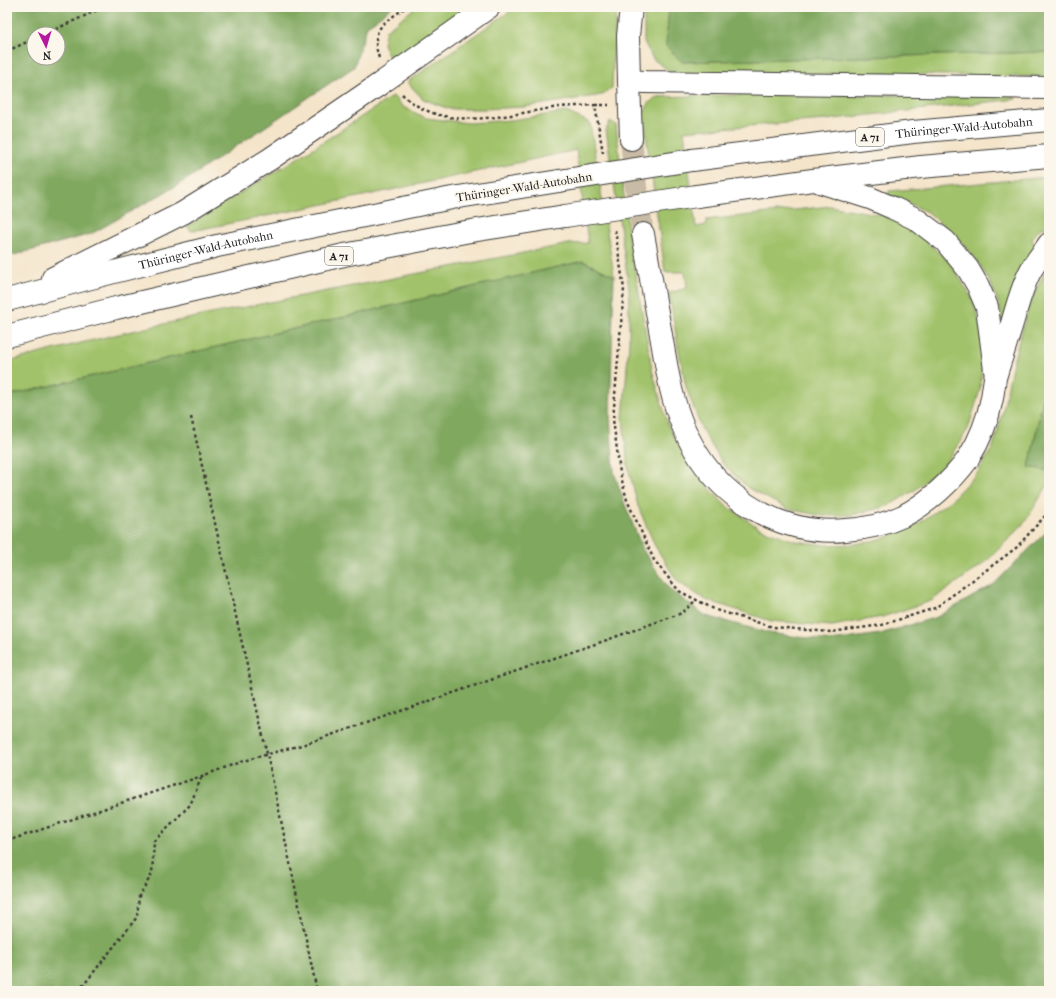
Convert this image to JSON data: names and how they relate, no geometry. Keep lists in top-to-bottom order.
{
  "streets": {
    "highway": ["Thüringer-Wald-Autobahn", "A 71"]
  },
  "north": "bottom"
}
